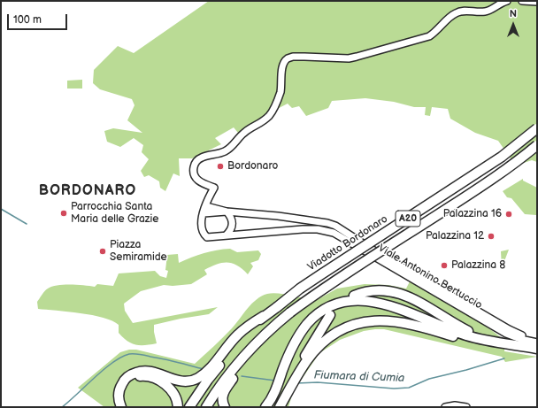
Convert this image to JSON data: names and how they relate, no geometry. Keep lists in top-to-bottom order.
{
  "streets": {
    "highway": ["A20", "Viadotto Bordonaro"],
    "street": ["Viale Antonino Bertuccio"]
  },
  "crossings": [
    ["A20", "Viadotto Bordonaro"]
  ],
  "districts": ["BORDONARO"],
  "water": ["Fiumara di Cumia"],
  "places": [
    "Bordonaro",
    "Parrocchia Santa Maria delle Grazie",
    "Palazzina 16",
    "Palazzina 12",
    "Piazza Semiramide",
    "Palazzina 8"
  ],
  "scale_bar": "100 m",
  "north": "top"
}
